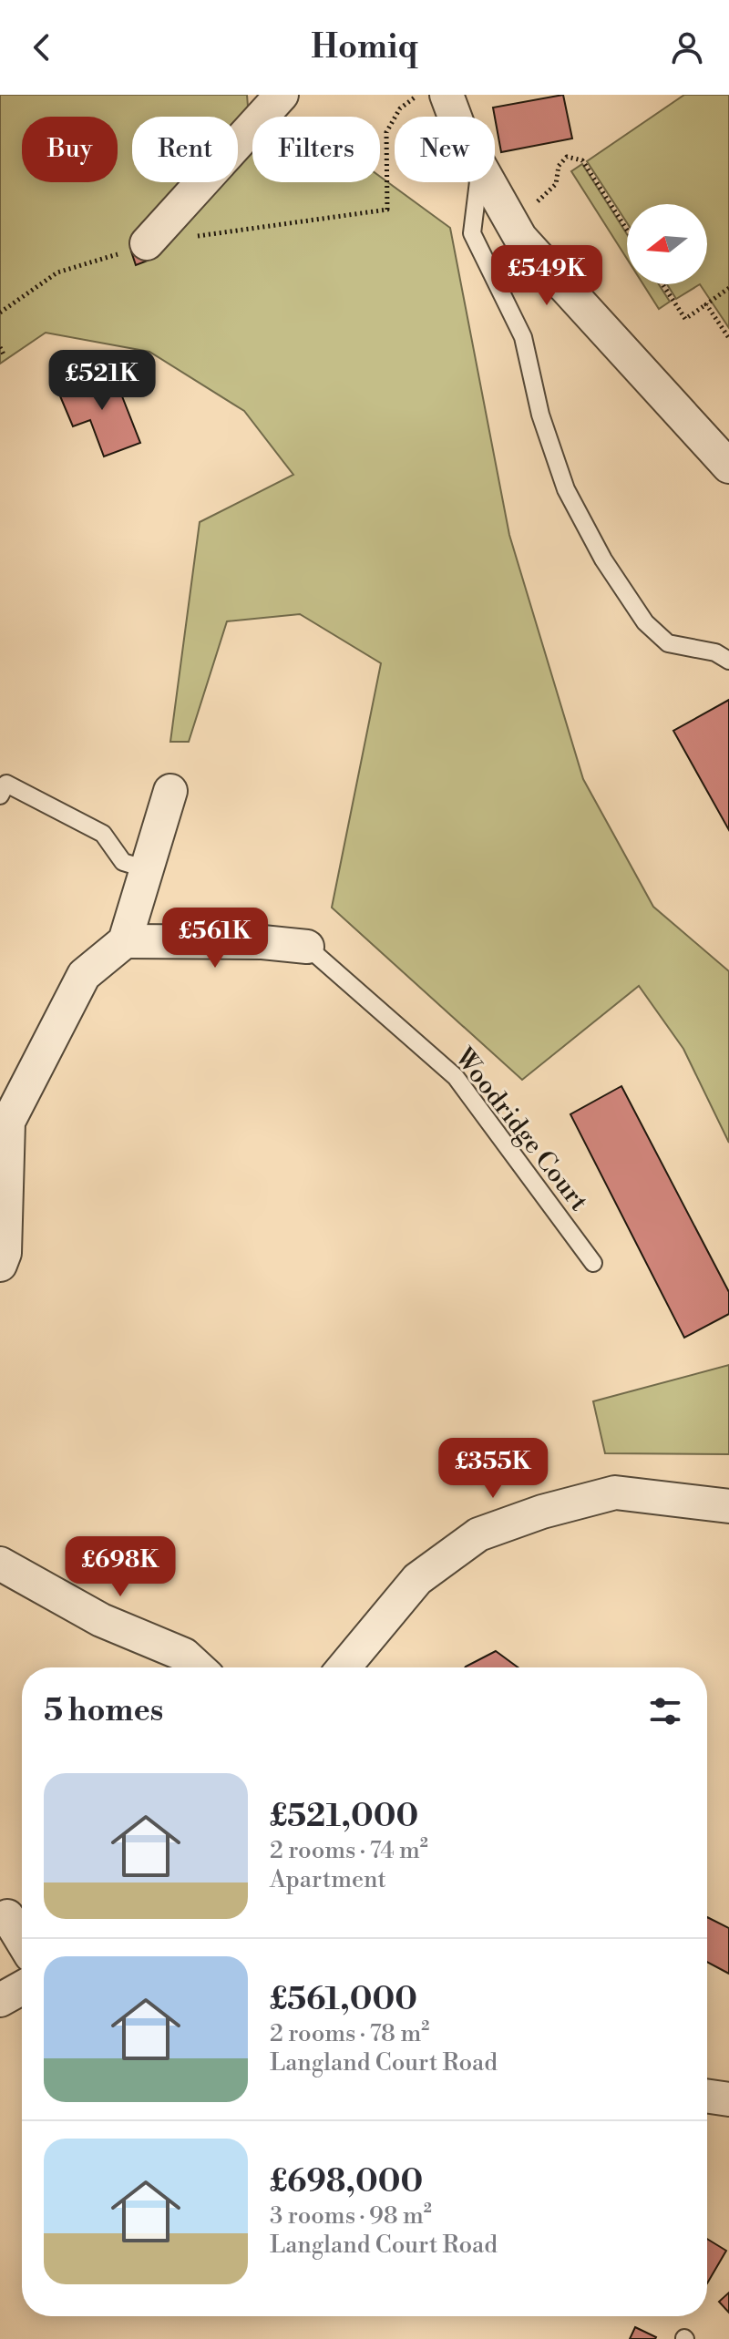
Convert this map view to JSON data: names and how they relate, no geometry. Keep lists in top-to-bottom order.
{
  "streets": {
    "lane": ["Woodridge Court"]
  },
  "north": "left",
  "page": {
    "header": "Homiq",
    "chip": [
      "Buy",
      "Rent",
      "Filters",
      "New"
    ],
    "price": [
      "£549K",
      "£521K",
      "£561K",
      "£355K",
      "£698K"
    ],
    "heading": "5 homes",
    "list": [
      {
        "name": "£521,000",
        "note": "2 rooms · 74 m² · Apartment"
      },
      {
        "name": "£561,000",
        "note": "2 rooms · 78 m² · Langland Court Road"
      },
      {
        "name": "£698,000",
        "note": "3 rooms · 98 m² · Langland Court Road"
      }
    ]
  }
}
